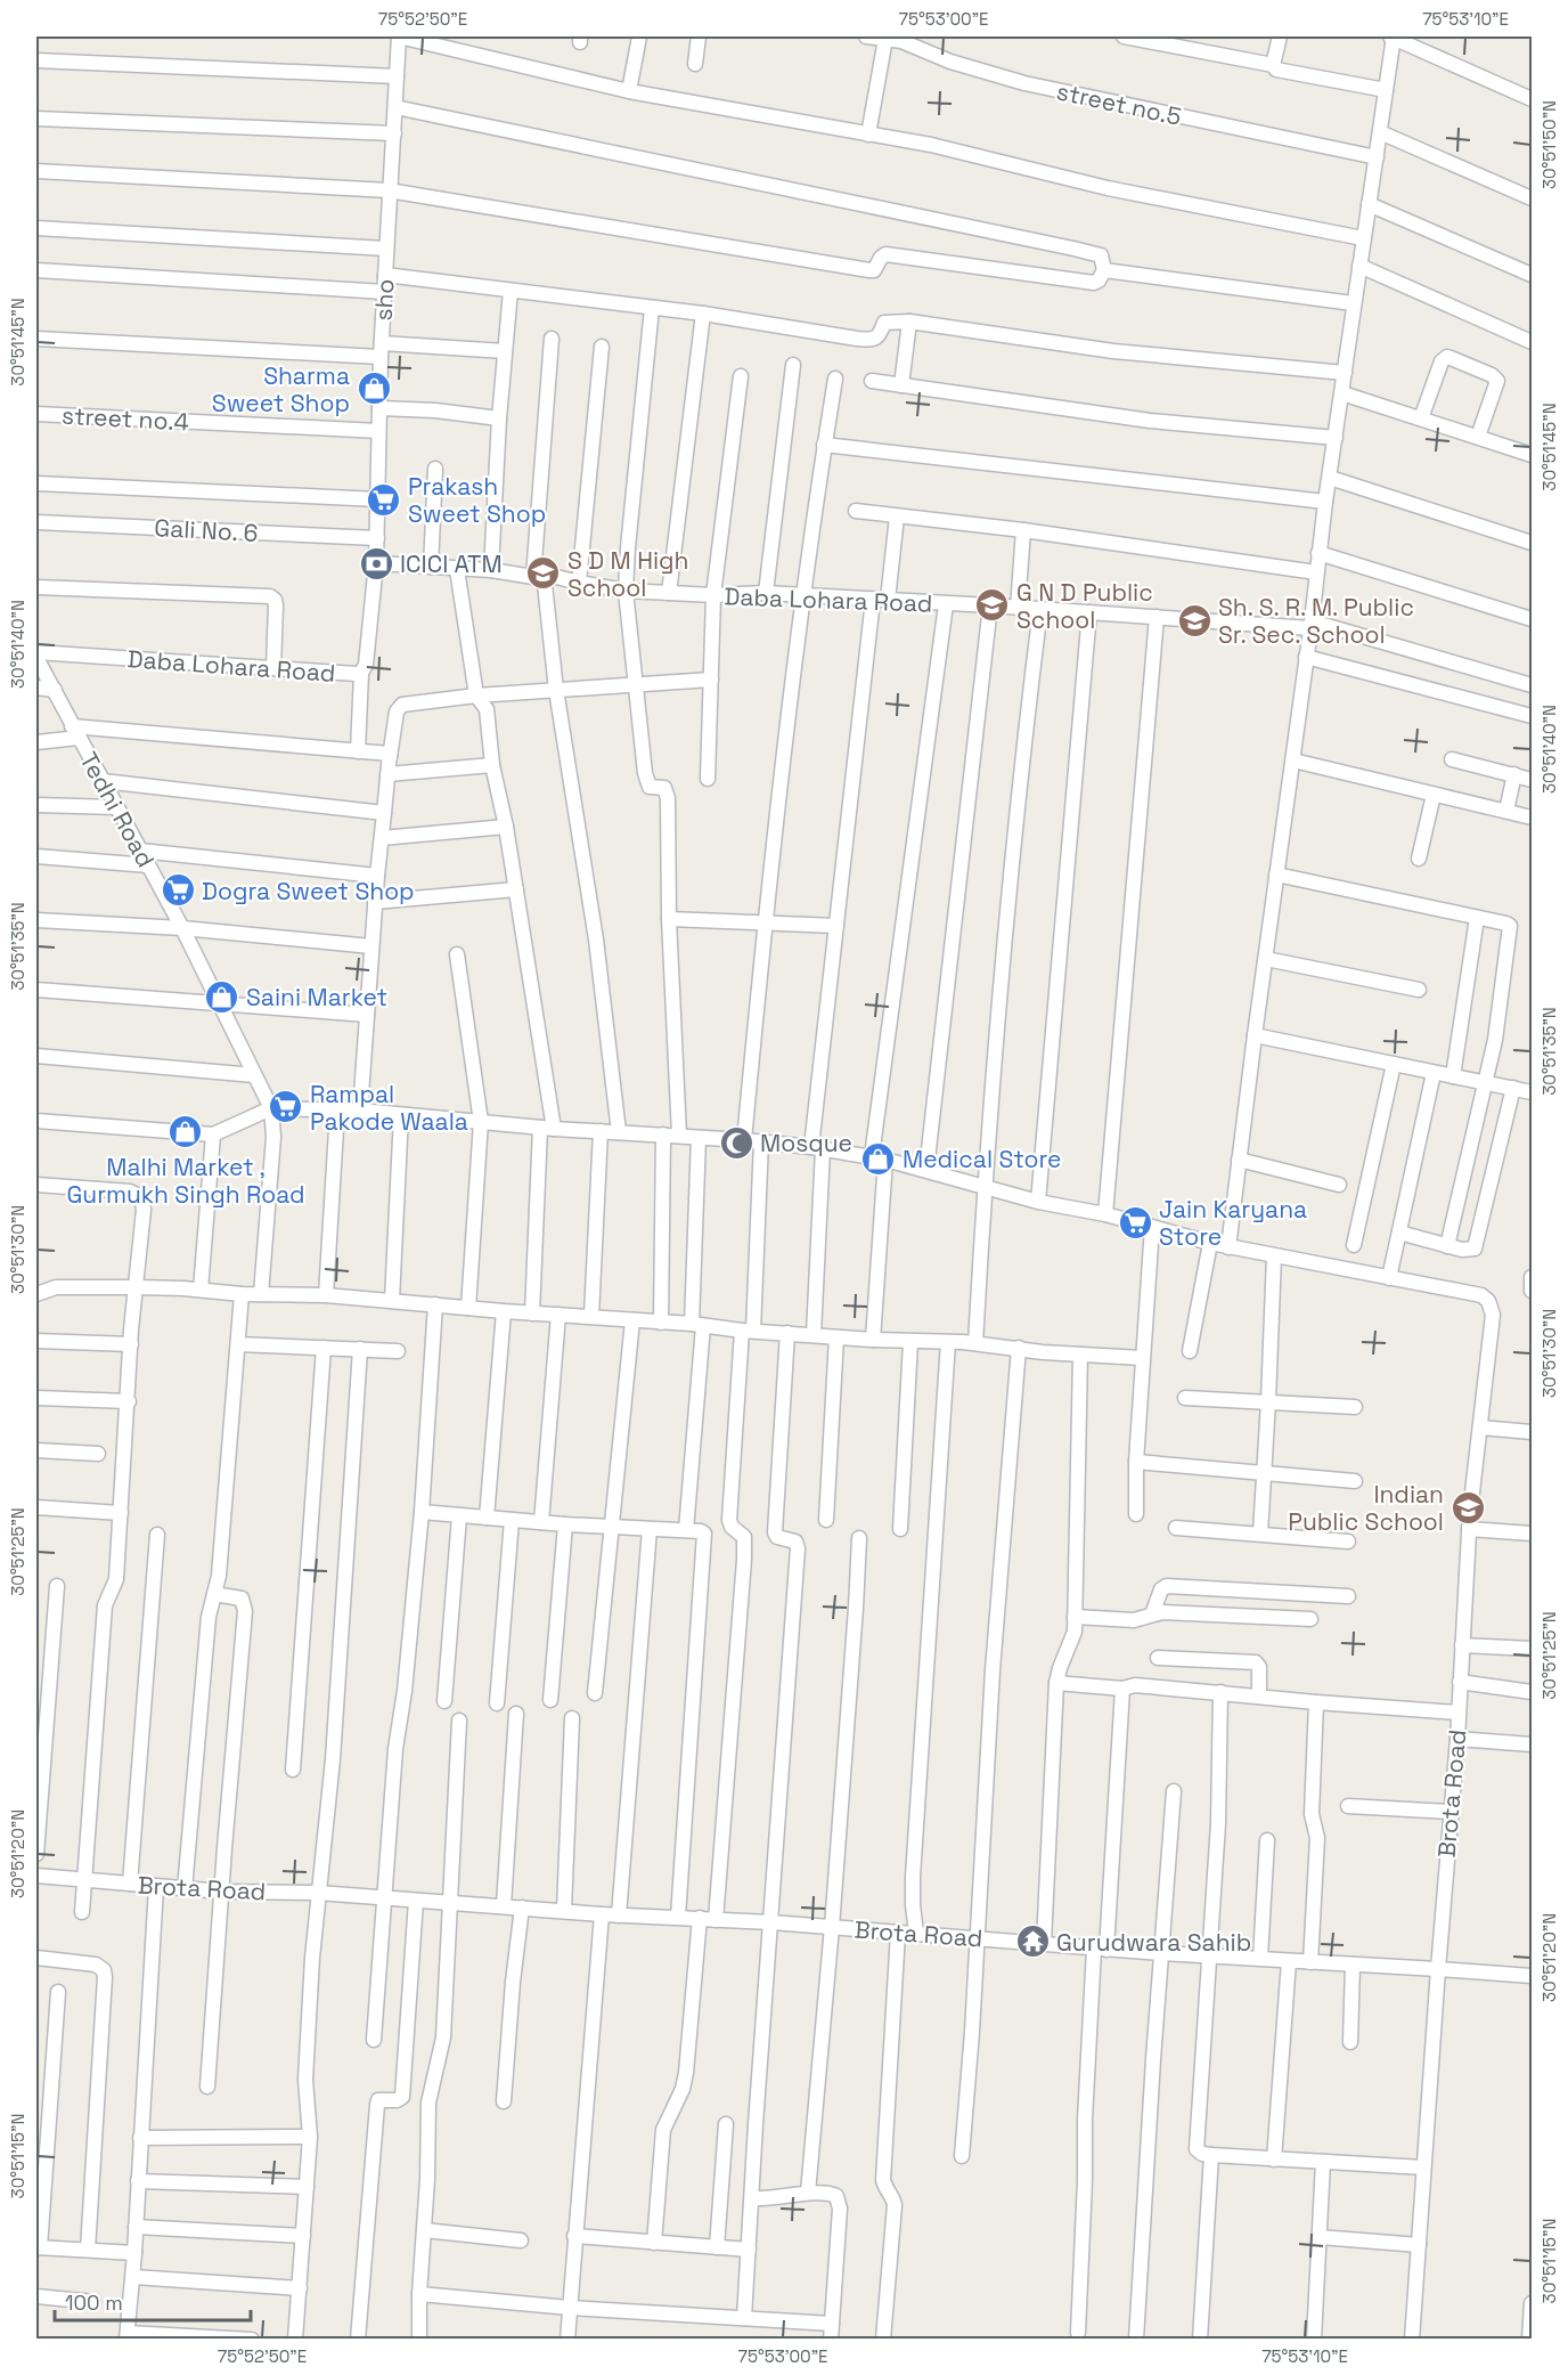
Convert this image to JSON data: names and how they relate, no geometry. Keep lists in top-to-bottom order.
{
  "streets": {
    "street": [
      "street no.5",
      "sho",
      "street no.4",
      "Gali No. 6",
      "Daba Lohara Road",
      "Tedhi Road",
      "Brota Road"
    ]
  },
  "crossings": [
    ["sho", "street no.4"],
    ["sho", "Gali No. 6"],
    ["sho", "Daba Lohara Road"],
    ["Tedhi Road", "Brota Road"]
  ],
  "places": {
    "shop": [
      "Sharma Sweet Shop",
      "Saini Market",
      "Malhi Market , Gurmukh Singh Road",
      "Medical Store"
    ],
    "supermarket": [
      "Prakash Sweet Shop",
      "Dogra Sweet Shop",
      "Rampal Pakode Waala",
      "Jain Karyana Store"
    ],
    "bank": ["ICICI ATM"],
    "school or university": [
      "S D M High School",
      "G N D Public School",
      "Sh. S. R. M. Public Sr. Sec. School",
      "Indian Public School"
    ],
    "mosque": ["Mosque"],
    "temple": ["Gurudwara Sahib"]
  },
  "scale_bar": "100 m",
  "coordinates": [
    "75°52'50\"E",
    "75°53'00\"E",
    "75°53'10\"E",
    "30°51'50\"N",
    "30°51'45\"N",
    "30°51'40\"N",
    "30°51'35\"N",
    "30°51'30\"N",
    "30°51'25\"N",
    "30°51'20\"N",
    "30°51'15\"N"
  ]
}
